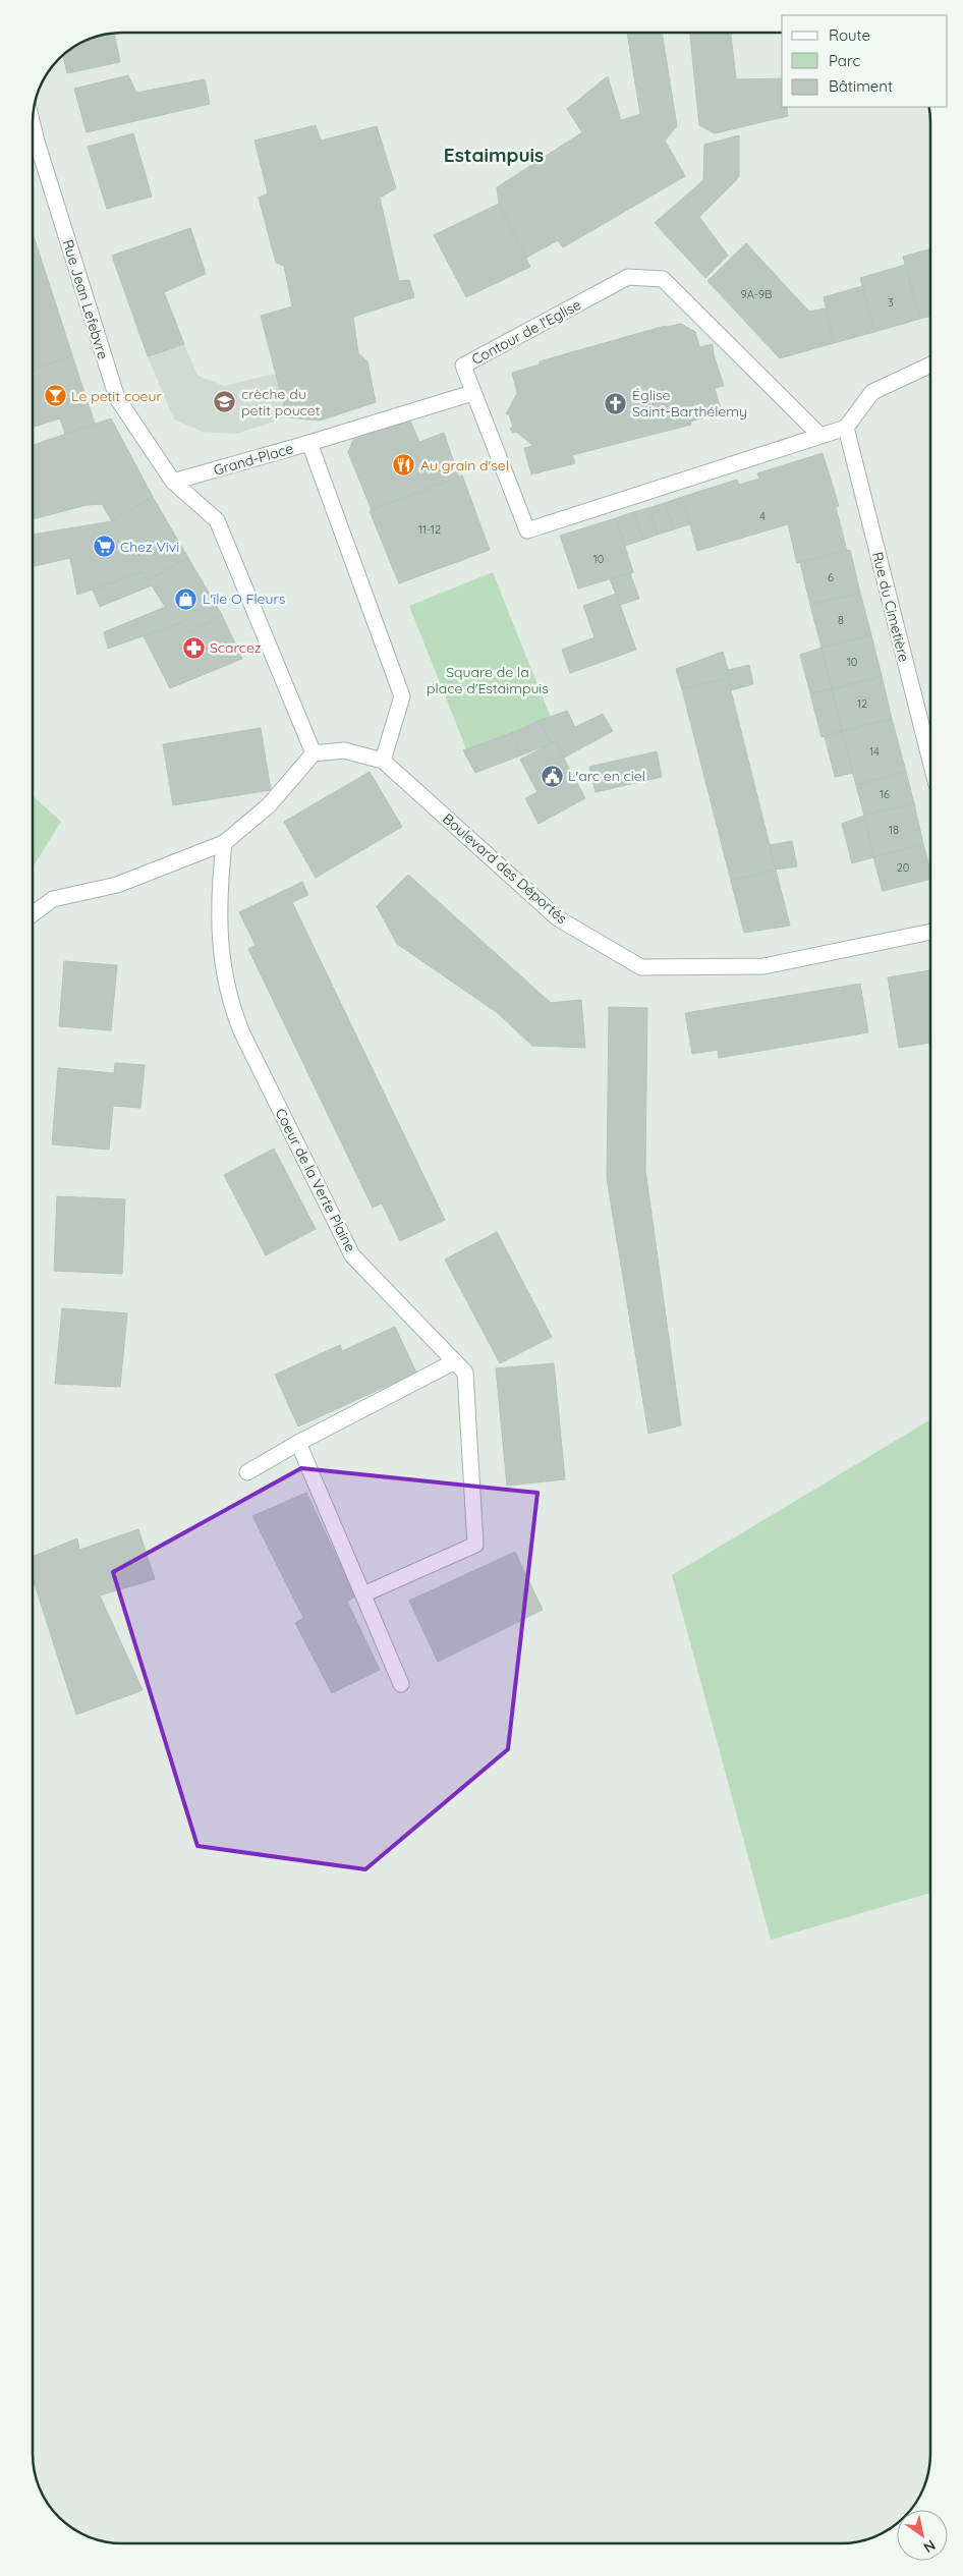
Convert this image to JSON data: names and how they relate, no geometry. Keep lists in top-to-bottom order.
{
  "streets": {
    "street": [
      "Rue Jean Lefebvre",
      "Contour de l'Eglise",
      "Grand-Place",
      "Rue du Cimetière",
      "Boulevard des Déportés",
      "Coeur de la Verte Plaine"
    ]
  },
  "crossings": [
    ["Rue Jean Lefebvre", "Grand-Place"],
    ["Contour de l'Eglise", "Rue du Cimetière"],
    ["Grand-Place", "Boulevard des Déportés"]
  ],
  "districts": ["Estaimpuis"],
  "parks": ["Square de la place d'Estaimpuis"],
  "places": {
    "bar": ["Le petit coeur"],
    "school or university": ["crèche du petit poucet"],
    "church": ["Église Saint-Barthélemy"],
    "restaurant": ["Au grain d'sel"],
    "supermarket": ["Chez Vivi"],
    "shop": ["L'île O Fleurs"],
    "pharmacy": ["Scarcez"],
    "public building": ["L'arc en ciel"]
  },
  "house_numbers": [
    "9A-9B",
    "3",
    "4",
    "11-12",
    "10",
    "6",
    "8",
    "10",
    "12",
    "14",
    "16",
    "18",
    "20"
  ],
  "legend": ["Route", "Parc", "Bâtiment"],
  "north": "bottom right"
}
